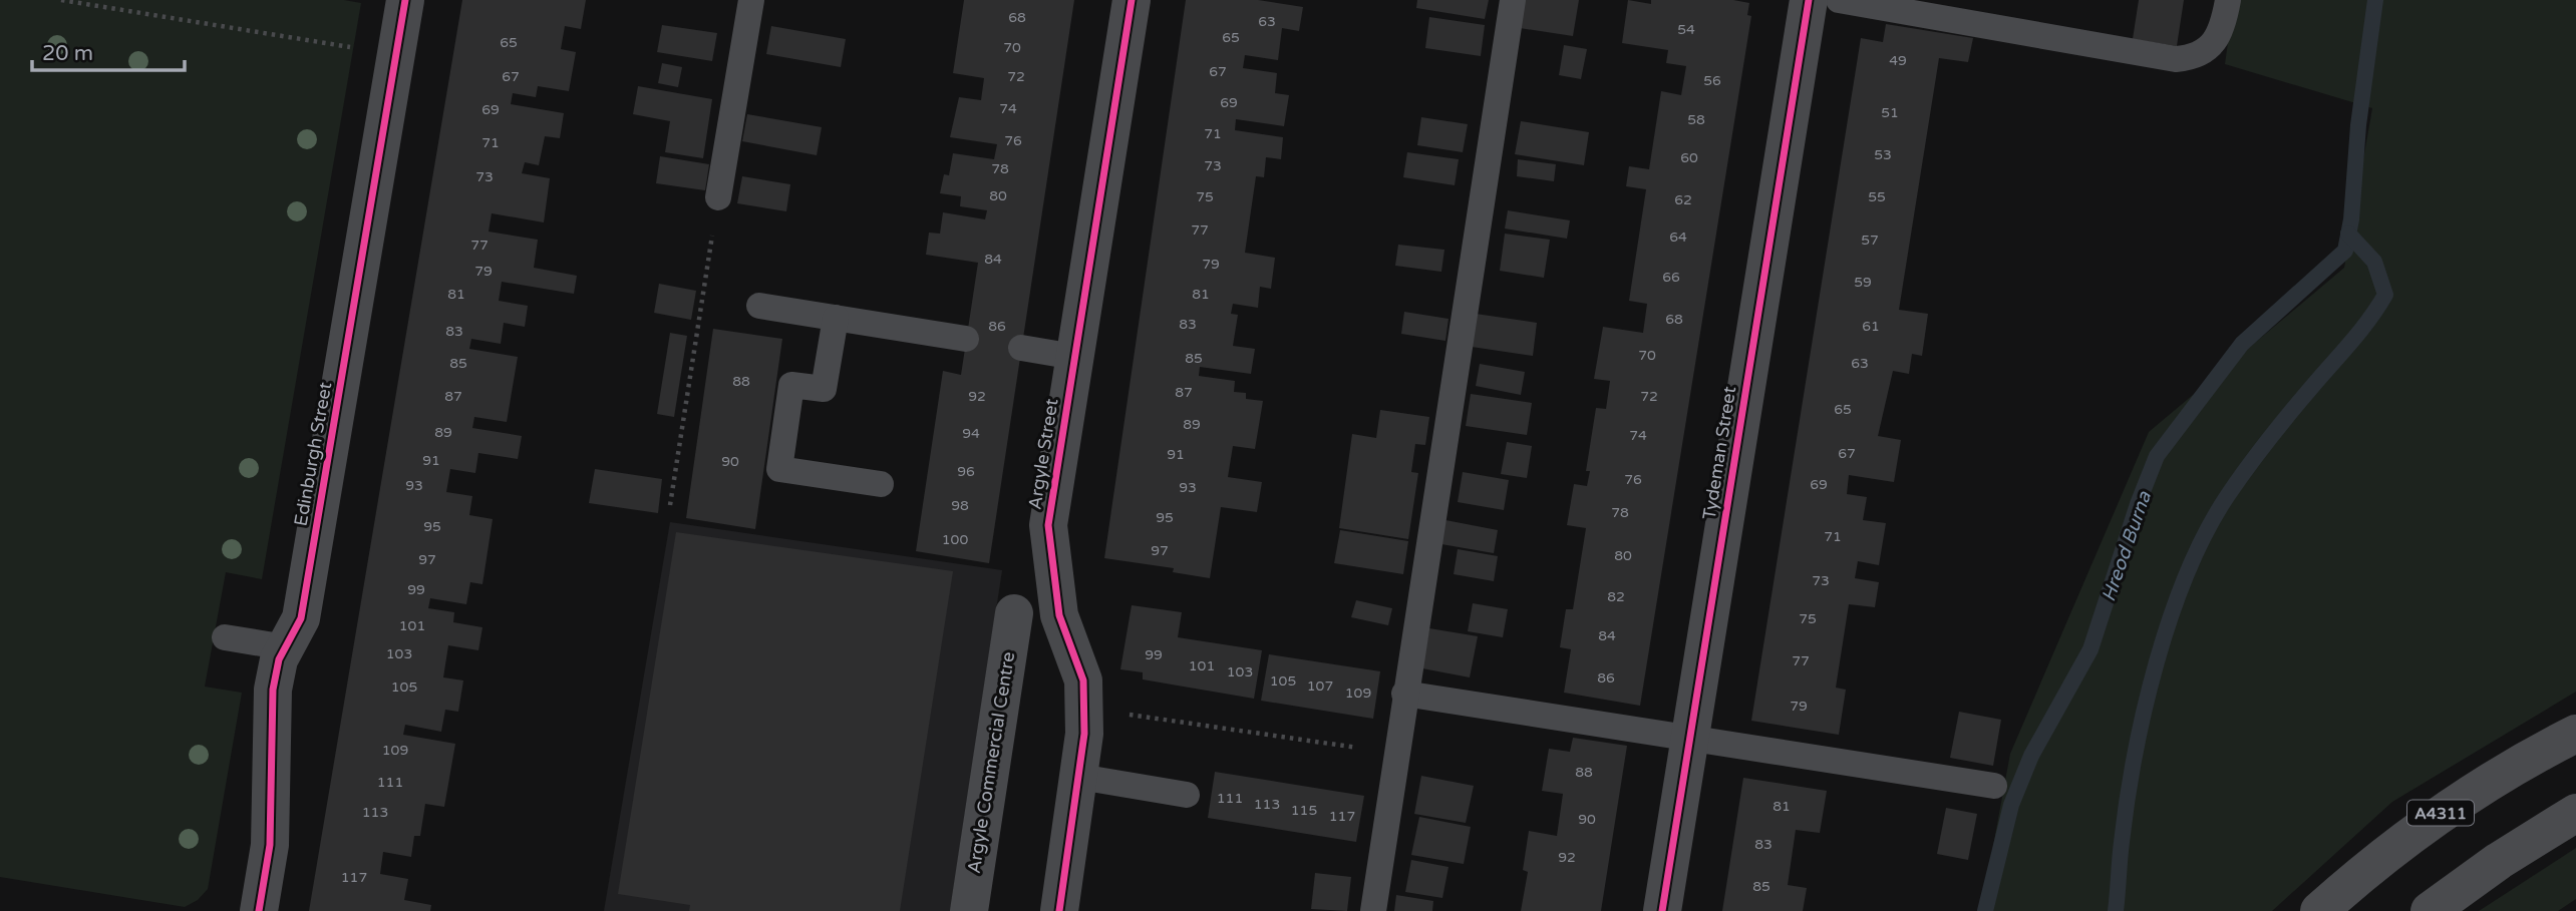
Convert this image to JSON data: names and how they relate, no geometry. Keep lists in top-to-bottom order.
{
  "streets": {
    "main road": ["A4311"],
    "street": [
      "Tydeman Street",
      "Edinburgh Street",
      "Argyle Street",
      "Argyle Commercial Centre"
    ]
  },
  "water": ["Hreod Burna"],
  "house_numbers": [
    "68",
    "63",
    "54",
    "65",
    "65",
    "70",
    "49",
    "67",
    "67",
    "72",
    "56",
    "69",
    "74",
    "69",
    "51",
    "58",
    "71",
    "76",
    "71",
    "53",
    "60",
    "73",
    "78",
    "73",
    "80",
    "75",
    "55",
    "62",
    "77",
    "64",
    "57",
    "77",
    "84",
    "79",
    "79",
    "66",
    "59",
    "81",
    "81",
    "68",
    "83",
    "86",
    "61",
    "83",
    "70",
    "85",
    "85",
    "63",
    "88",
    "87",
    "87",
    "92",
    "72",
    "65",
    "89",
    "89",
    "94",
    "74",
    "67",
    "91",
    "91",
    "90",
    "96",
    "76",
    "69",
    "93",
    "93",
    "98",
    "78",
    "95",
    "95",
    "71",
    "100",
    "97",
    "80",
    "97",
    "73",
    "99",
    "82",
    "75",
    "101",
    "84",
    "103",
    "99",
    "77",
    "101",
    "103",
    "86",
    "105",
    "107",
    "105",
    "109",
    "79",
    "109",
    "88",
    "111",
    "111",
    "113",
    "81",
    "115",
    "113",
    "117",
    "90",
    "83",
    "92",
    "117",
    "85"
  ],
  "scale_bar": "20 m"
}
